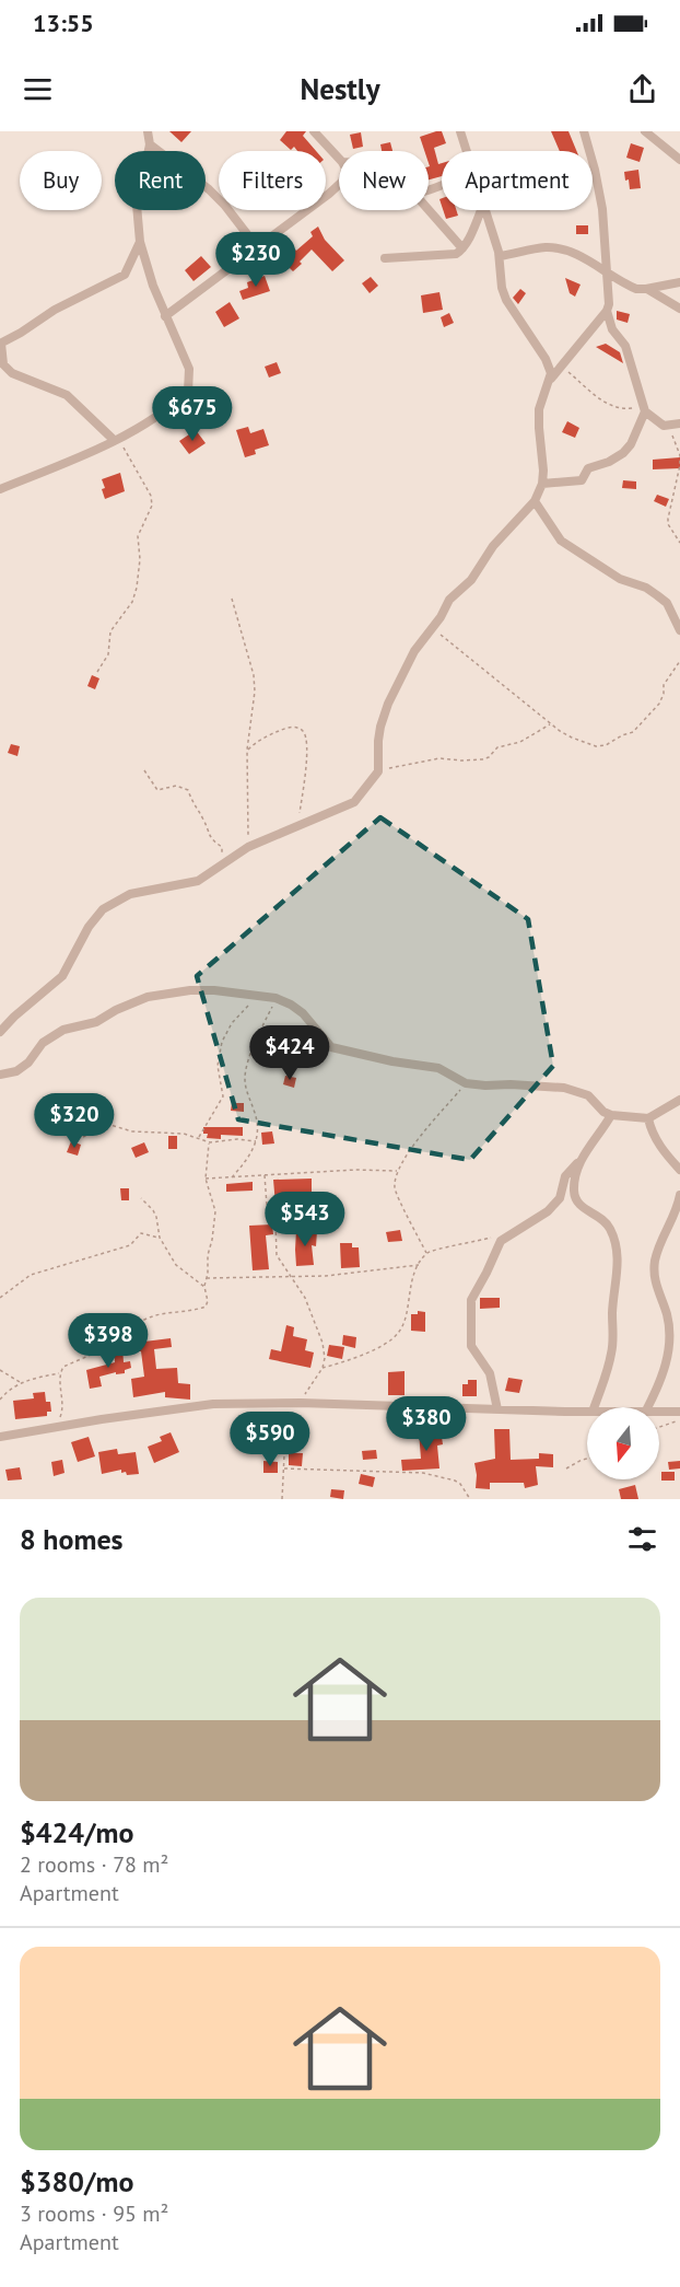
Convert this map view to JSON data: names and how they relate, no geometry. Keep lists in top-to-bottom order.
{
  "north": "bottom",
  "page": {
    "status": "13:55",
    "header": "Nestly",
    "chip": [
      "Buy",
      "Rent",
      "Filters",
      "New",
      "Apartment"
    ],
    "price": [
      "$230",
      "$675",
      "$424",
      "$320",
      "$543",
      "$398",
      "$380",
      "$590"
    ],
    "heading": "8 homes",
    "list": [
      {
        "name": "$424/mo",
        "note": "2 rooms · 78 m² · Apartment"
      },
      {
        "name": "$380/mo",
        "note": "3 rooms · 95 m² · Apartment"
      }
    ]
  }
}
